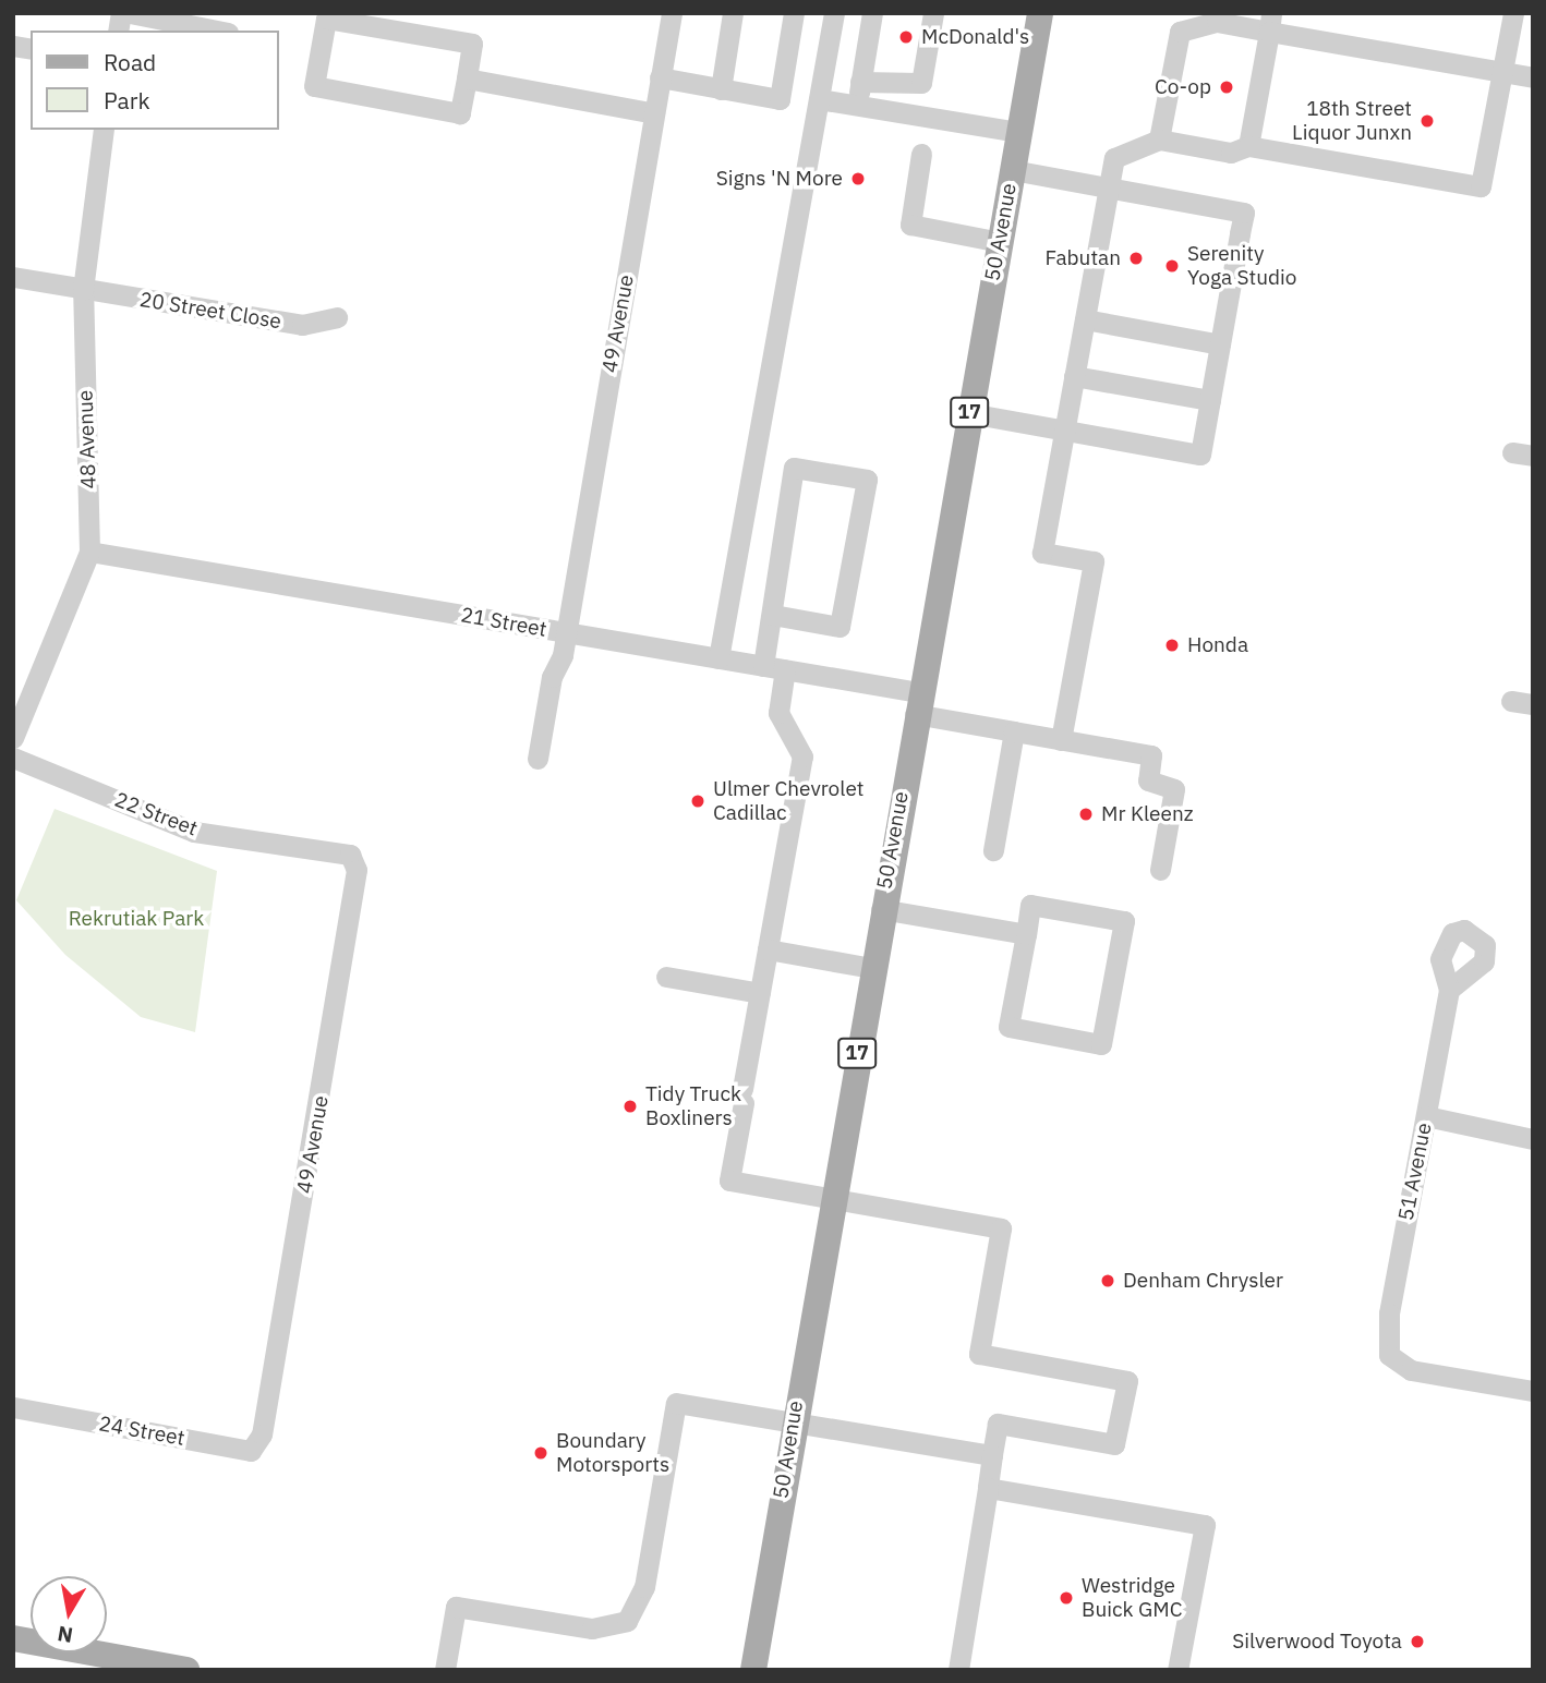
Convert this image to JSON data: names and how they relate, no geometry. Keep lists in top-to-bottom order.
{
  "streets": {
    "main road": ["50 Avenue", "17"],
    "street": [
      "20 Street Close",
      "49 Avenue",
      "48 Avenue",
      "21 Street",
      "22 Street",
      "51 Avenue",
      "24 Street"
    ]
  },
  "crossings": [
    ["50 Avenue", "21 Street"],
    ["20 Street Close", "48 Avenue"],
    ["49 Avenue", "21 Street"],
    ["49 Avenue", "22 Street"],
    ["49 Avenue", "24 Street"],
    ["48 Avenue", "21 Street"]
  ],
  "parks": ["Rekrutiak Park"],
  "places": [
    "McDonald's",
    "Co-op",
    "18th Street Liquor Junxn",
    "Signs 'N More",
    "Fabutan",
    "Serenity Yoga Studio",
    "Honda",
    "Ulmer Chevrolet Cadillac",
    "Mr Kleenz",
    "Tidy Truck Boxliners",
    "Denham Chrysler",
    "Boundary Motorsports",
    "Westridge Buick GMC",
    "Silverwood Toyota"
  ],
  "legend": ["Road", "Park"],
  "north": "bottom"
}
